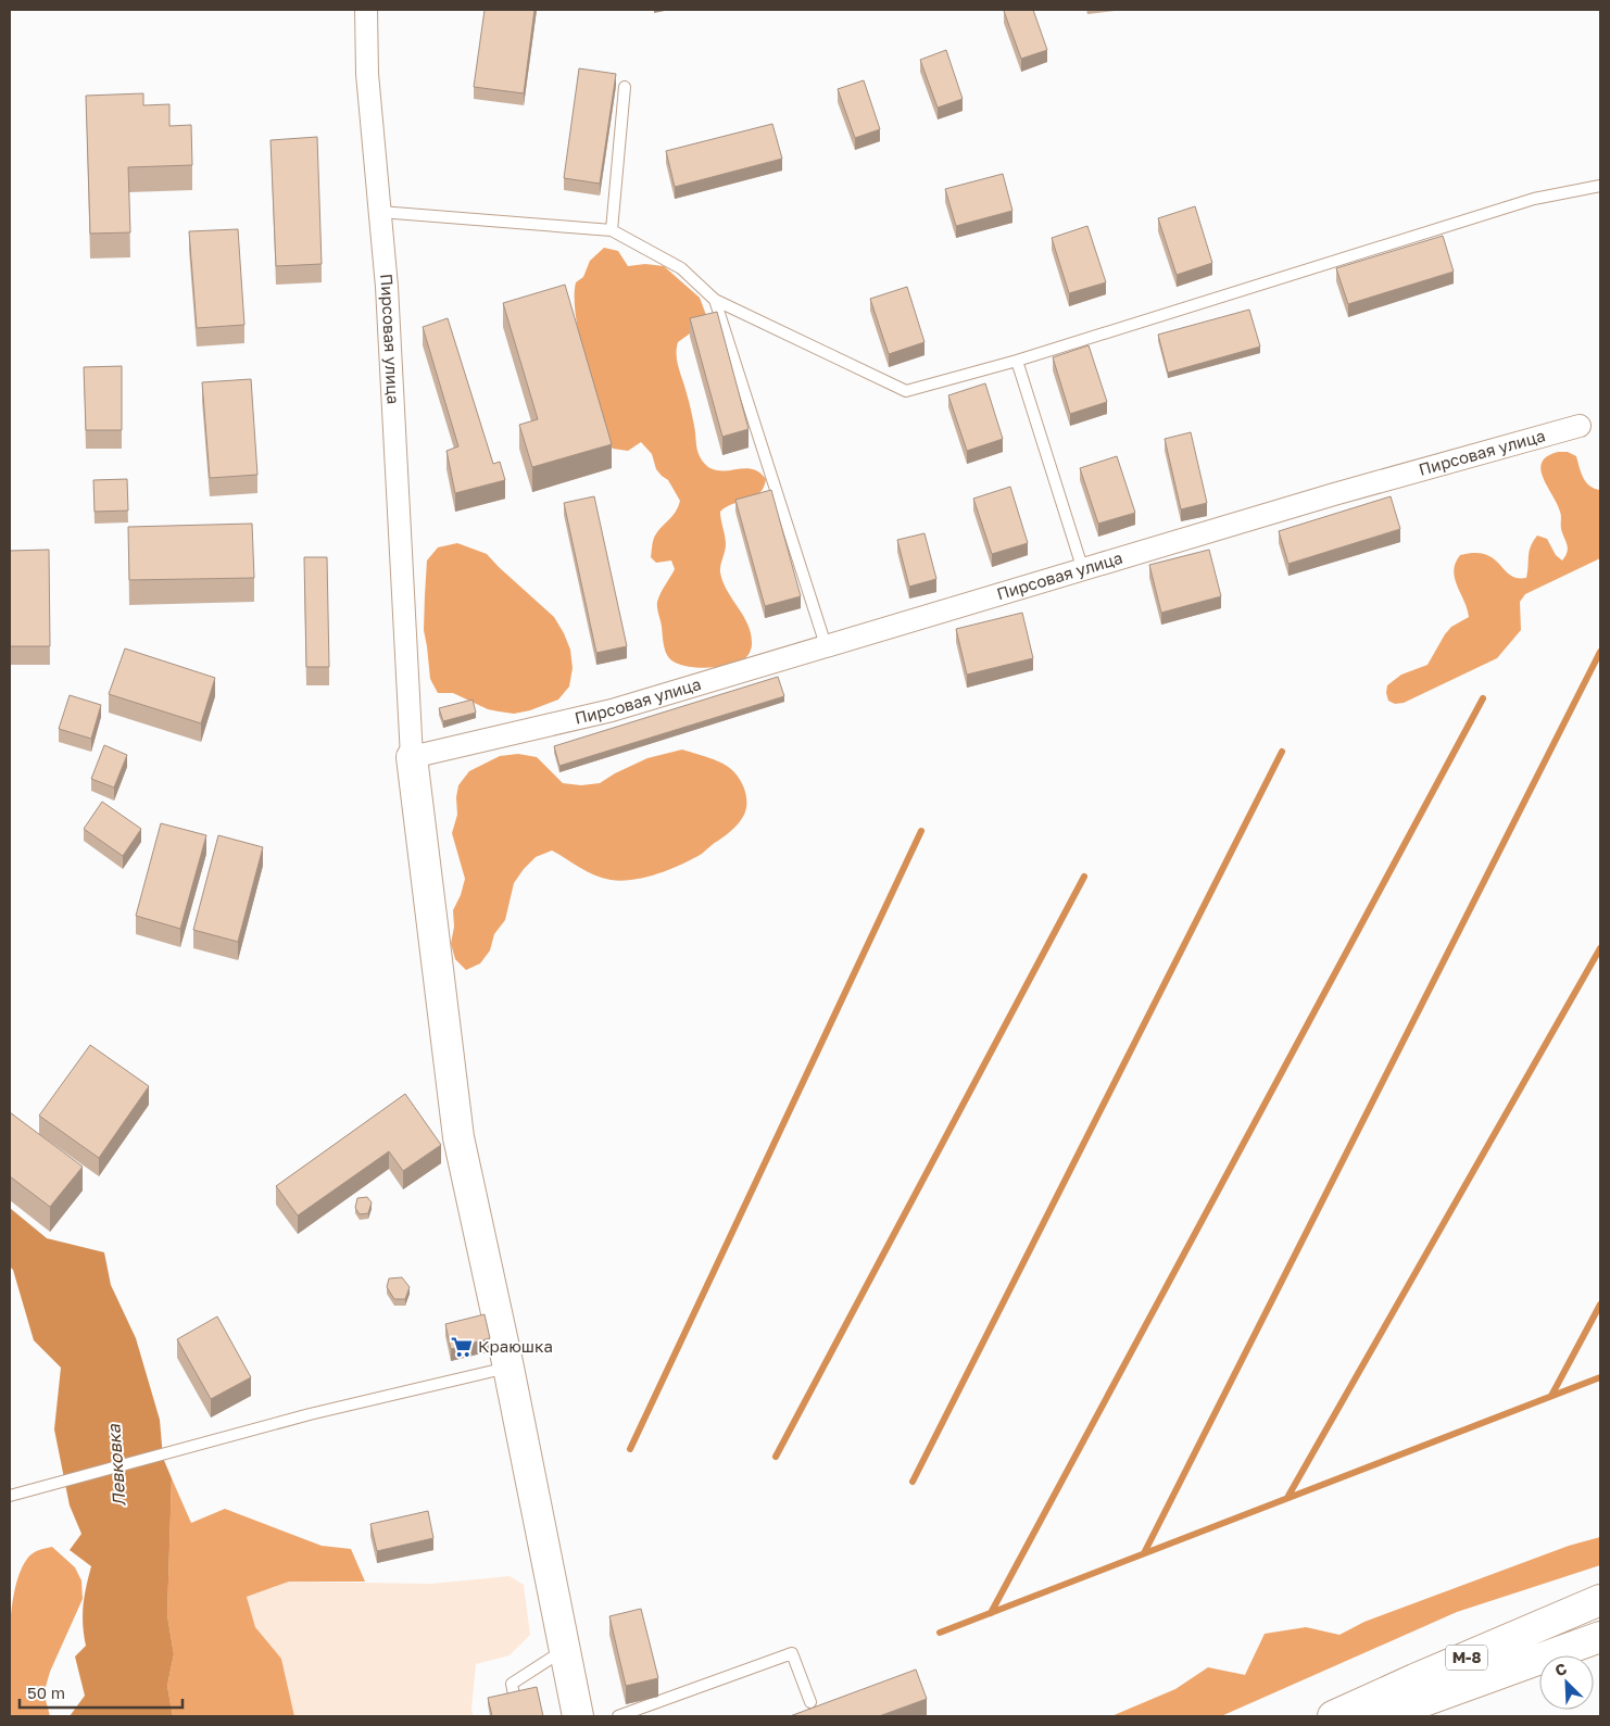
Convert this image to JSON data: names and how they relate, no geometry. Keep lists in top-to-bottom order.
{
  "streets": {
    "main road": ["М-8"],
    "street": ["Пирсовая улица"]
  },
  "water": ["Левковка"],
  "places": {
    "supermarket": ["Краюшка"]
  },
  "scale_bar": "50 m",
  "north": "top left"
}
